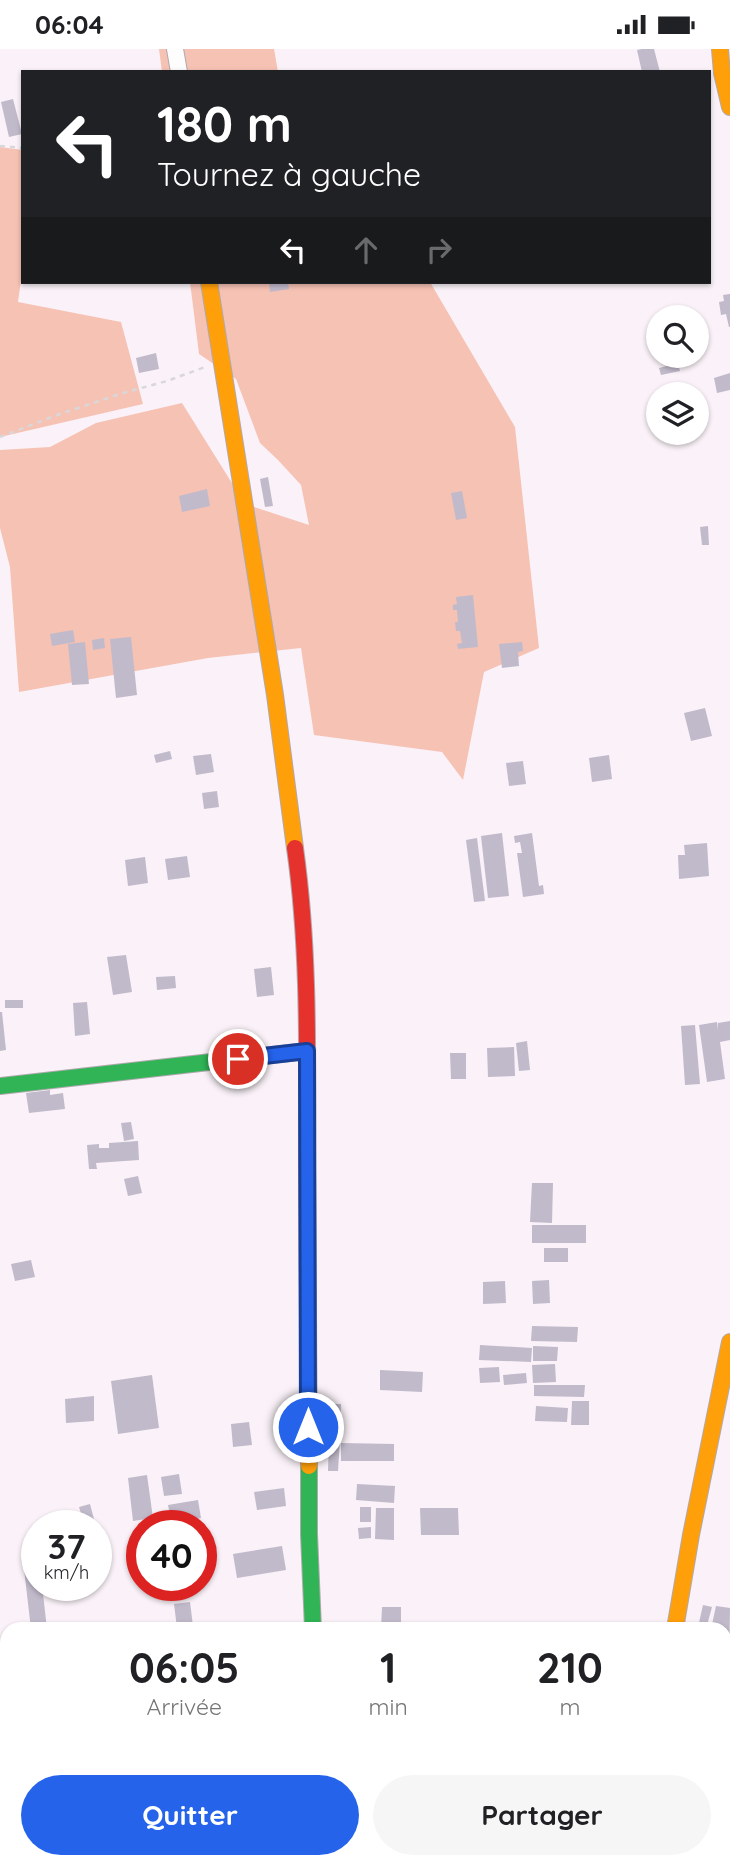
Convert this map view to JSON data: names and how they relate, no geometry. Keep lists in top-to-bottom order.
{
  "page": {
    "status": "06:04",
    "turn": ["180 m", "Tournez à gauche"],
    "speed": "37 km/h",
    "limit": "40",
    "eta": [
      "06:05",
      "Arrivée",
      "1",
      "min",
      "210",
      "m"
    ],
    "buttons": ["Quitter", "Partager"]
  }
}
